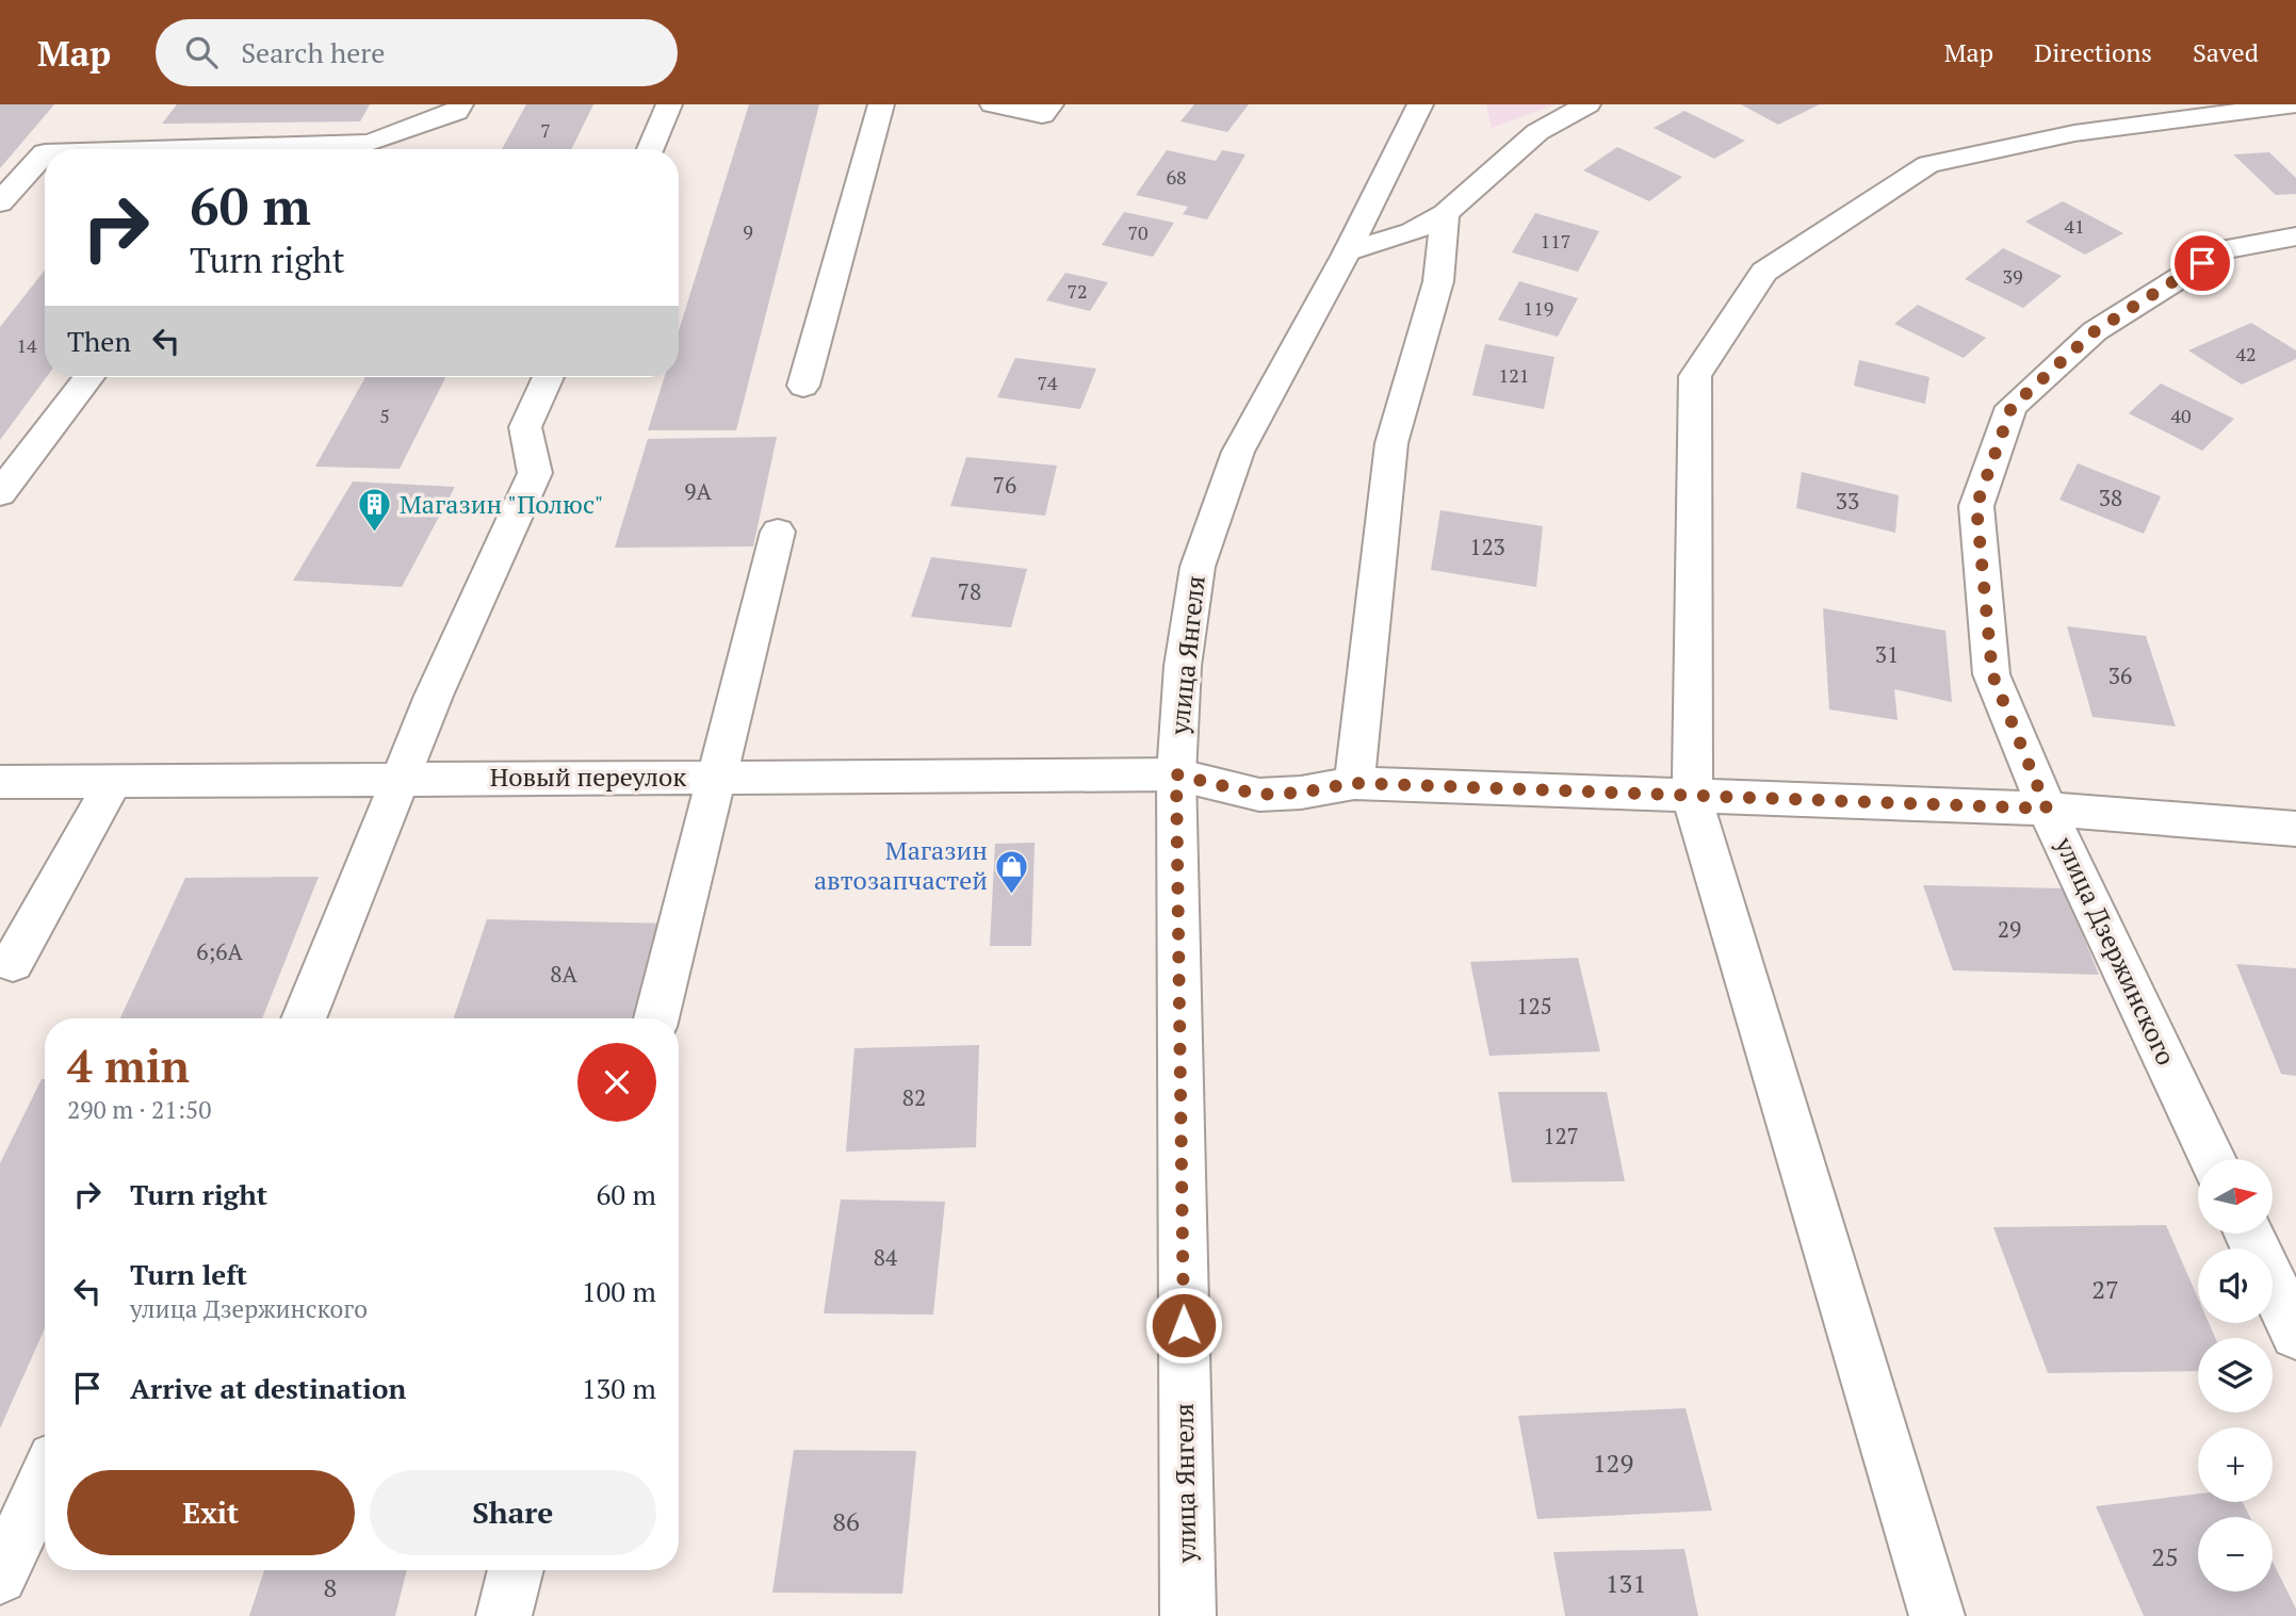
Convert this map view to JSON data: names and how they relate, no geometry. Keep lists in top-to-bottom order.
{
  "streets": {
    "street": ["улица Янгеля", "Новый переулок", "улица Дзержинского"]
  },
  "crossings": [
    ["улица Янгеля", "Новый переулок"],
    ["Новый переулок", "улица Дзержинского"]
  ],
  "places": {
    "building": ["Магазин \"Полюс\""],
    "shop": ["Магазин автозапчастей"]
  },
  "house_numbers": [
    "7",
    "68",
    "41",
    "9",
    "70",
    "117",
    "39",
    "72",
    "119",
    "14",
    "42",
    "121",
    "74",
    "5",
    "40",
    "76",
    "9А",
    "38",
    "33",
    "123",
    "78",
    "31",
    "36",
    "29",
    "6;6А",
    "8А",
    "125",
    "82",
    "127",
    "84",
    "27",
    "129",
    "86",
    "25",
    "131",
    "8"
  ],
  "north": "right",
  "page": {
    "header": "Map",
    "search": "Search here",
    "nav": ["Map", "Directions", "Saved"],
    "turn": ["60 m", "Turn right"],
    "then": "Then",
    "heading": ["4 min", "290 m · 21:50"],
    "list": [
      {
        "name": "Turn right",
        "value": "60 m"
      },
      {
        "name": "Turn left",
        "note": "улица Дзержинского",
        "value": "100 m"
      },
      {
        "name": "Arrive at destination",
        "value": "130 m"
      }
    ],
    "map_buttons": ["+", "−"],
    "buttons": ["Exit", "Share"]
  }
}
